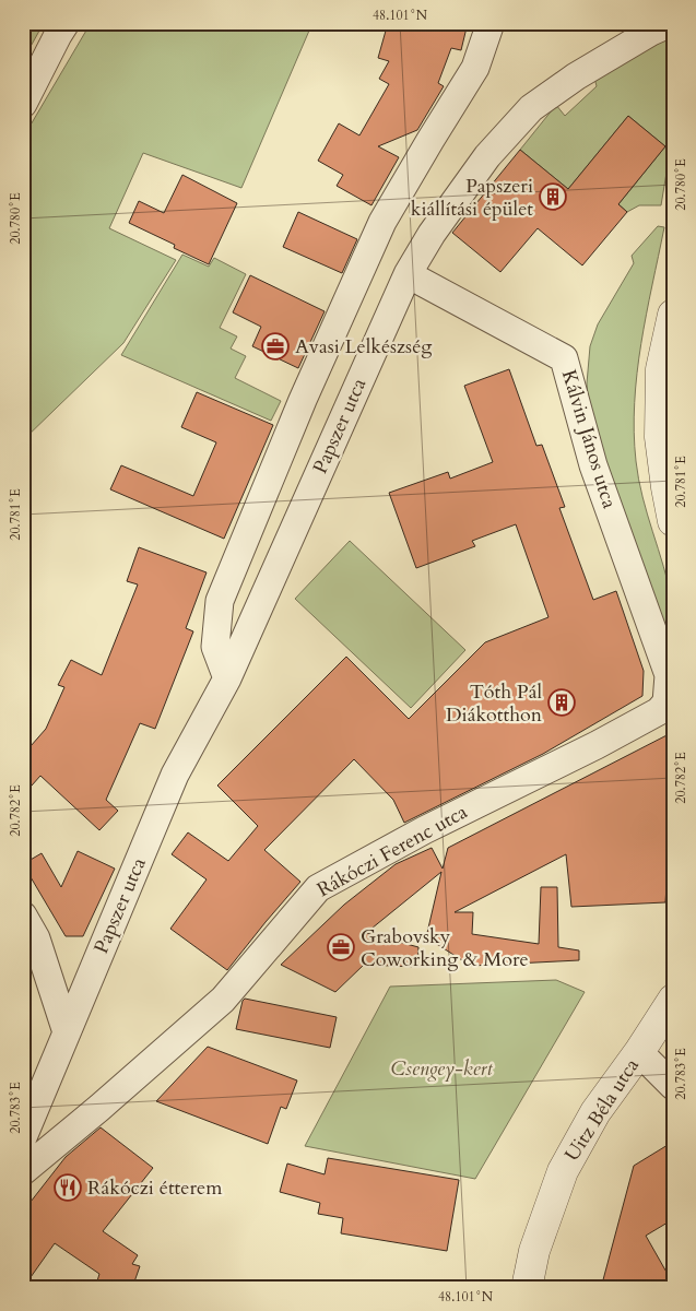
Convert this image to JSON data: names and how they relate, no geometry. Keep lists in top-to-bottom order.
{
  "streets": {
    "street": [
      "Papszer utca",
      "Kálvin János utca",
      "Rákóczi Ferenc utca",
      "Uitz Béla utca"
    ]
  },
  "crossings": [
    ["Papszer utca", "Kálvin János utca"],
    ["Kálvin János utca", "Rákóczi Ferenc utca"]
  ],
  "parks": ["Csengey-kert"],
  "places": {
    "building": ["Papszeri kiállítási épület", "Tóth Pál Diákotthon"],
    "office": ["Avasi Lelkészség", "Grabovsky Coworking & More"],
    "restaurant": ["Rákóczi étterem"]
  },
  "coordinates": [
    "48.101°N",
    "20.780°E",
    "20.781°E",
    "20.782°E",
    "20.783°E"
  ]
}
